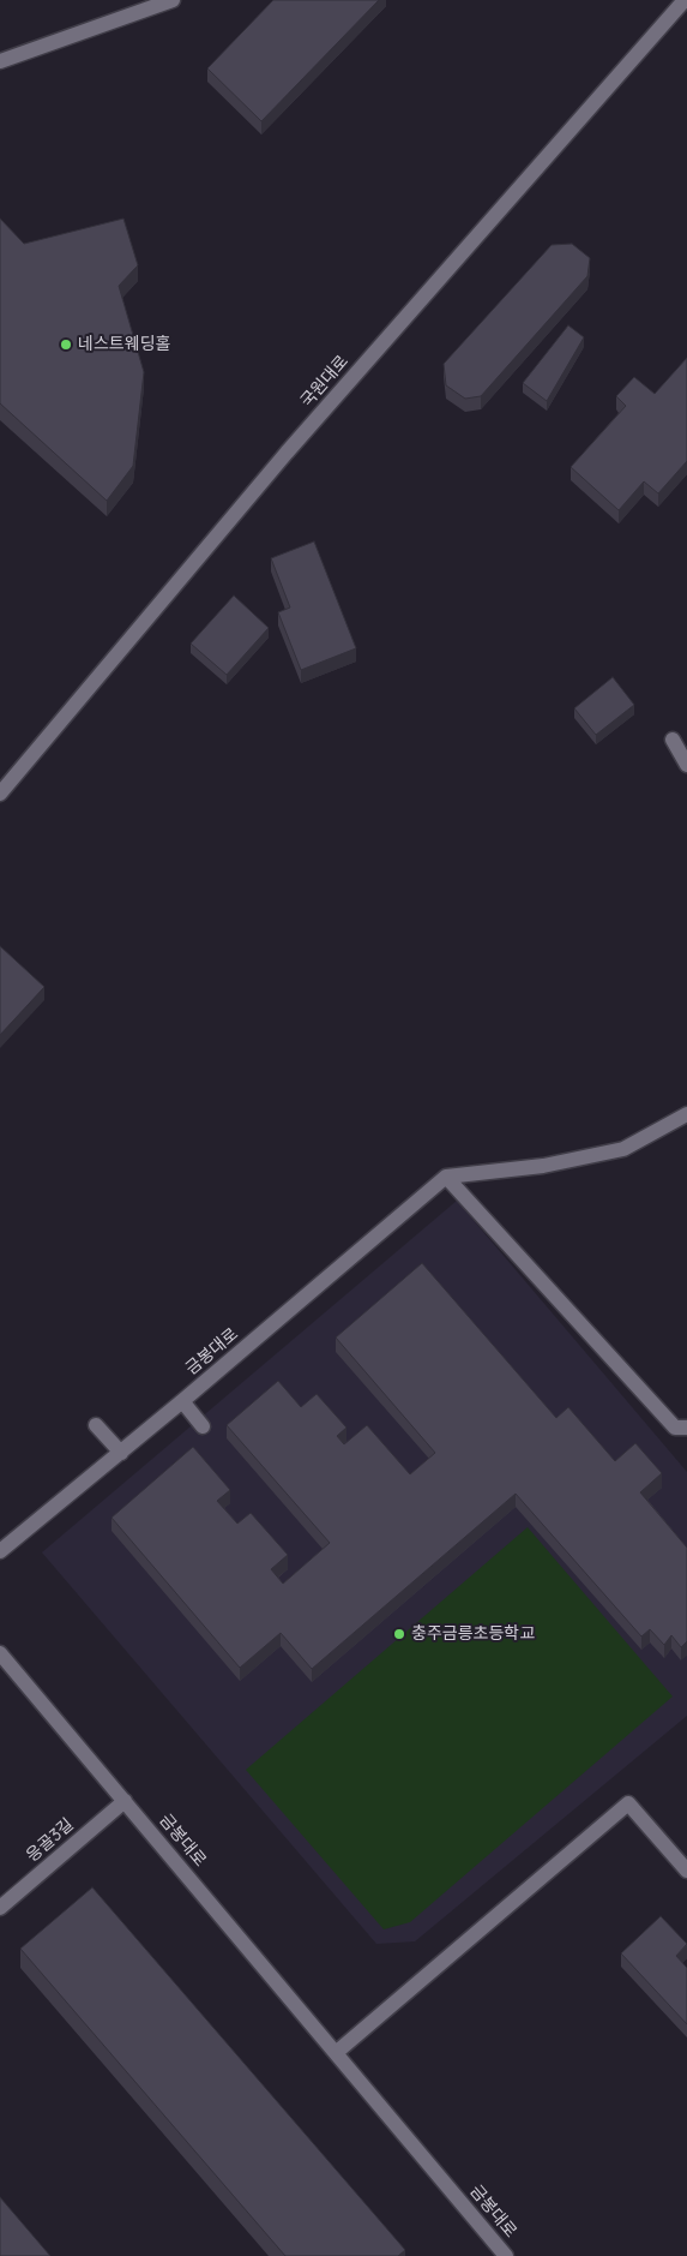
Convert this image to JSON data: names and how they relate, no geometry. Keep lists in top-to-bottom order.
{
  "streets": {
    "street": ["국원대로", "금봉대로", "응골3길"]
  },
  "crossings": [
    ["금봉대로", "응골3길"]
  ],
  "places": ["네스트웨딩홀", "충주금릉초등학교"]
}
